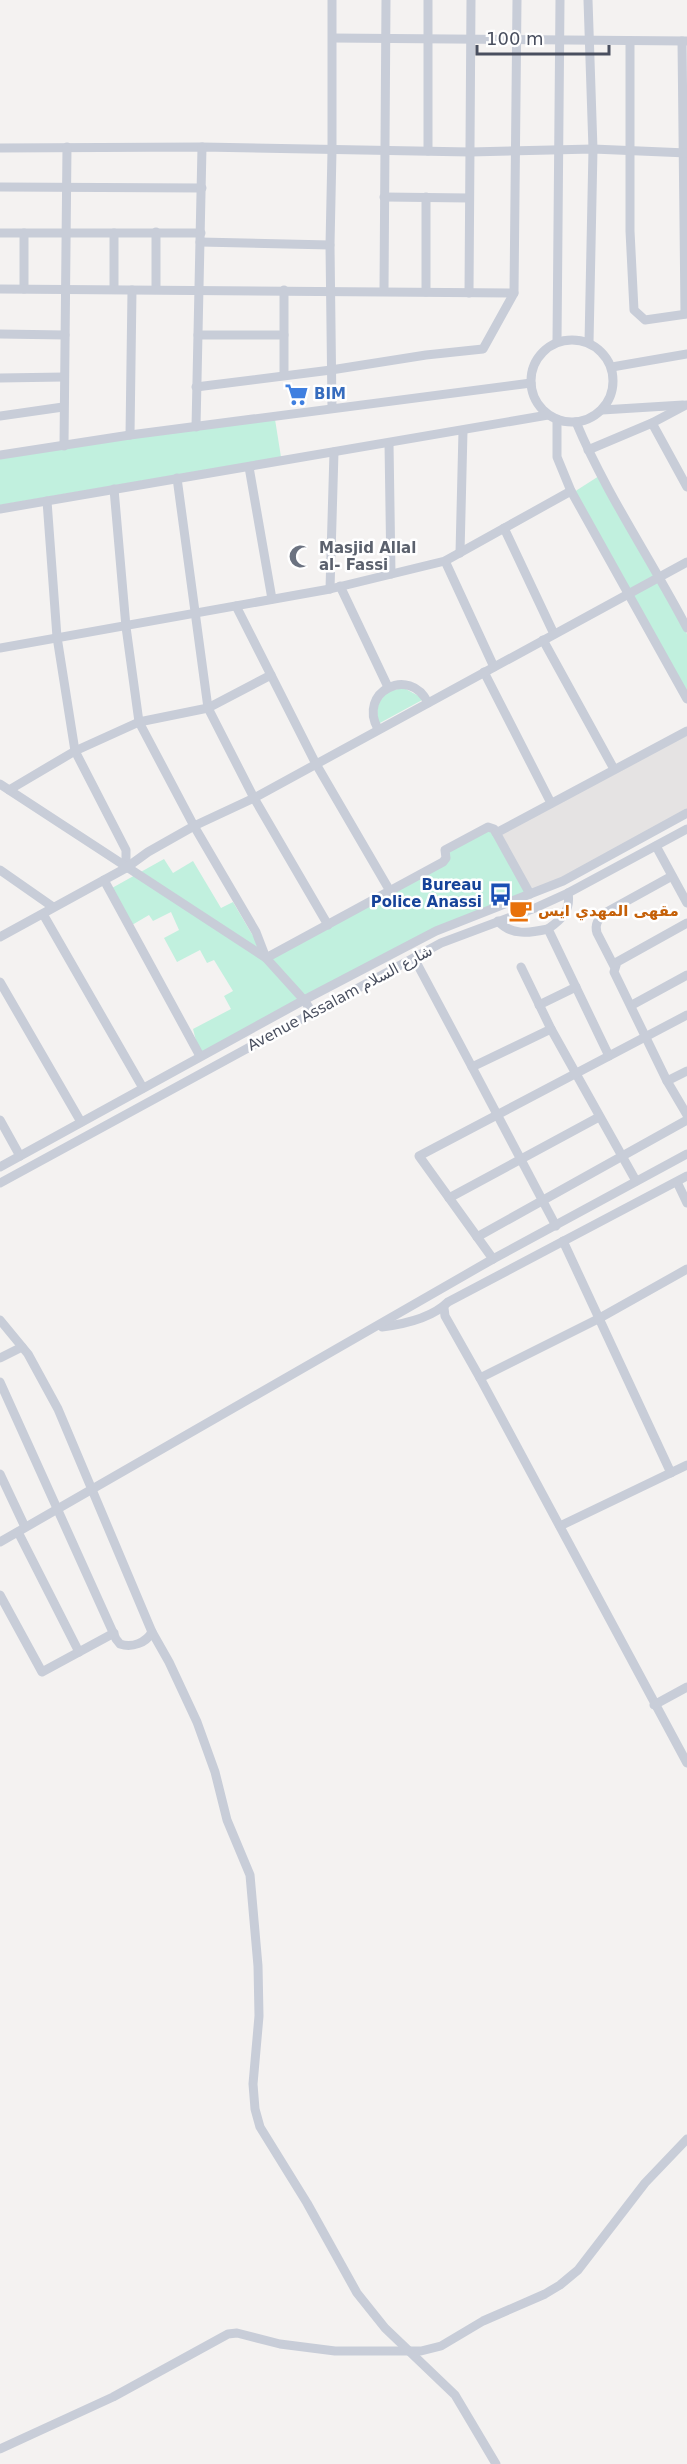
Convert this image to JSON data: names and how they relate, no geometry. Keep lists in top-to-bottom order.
{
  "streets": {
    "street": ["Avenue Assalam شارع السلام"]
  },
  "places": {
    "supermarket": ["BIM"],
    "mosque": ["Masjid Allal al- Fassi"],
    "bus stop": ["Bureau Police Anassi"],
    "cafe": ["مقهى المهدي ايس"]
  },
  "scale_bar": "100 m"
}
